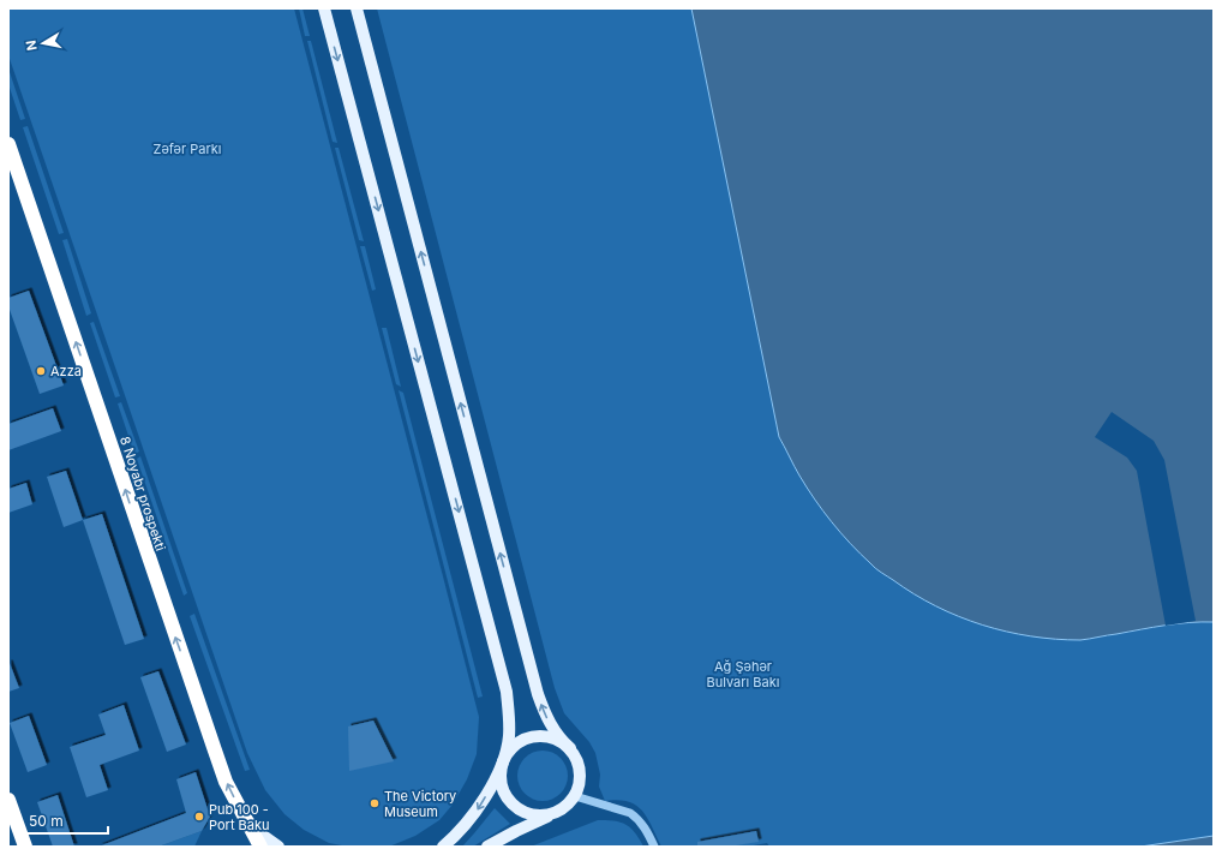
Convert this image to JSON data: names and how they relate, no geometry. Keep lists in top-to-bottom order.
{
  "streets": {
    "highway": ["8 Noyabr prospekti"]
  },
  "one_way": ["8 Noyabr prospekti"],
  "parks": ["Zəfər Parkı", "Ağ Şəhər Bulvarı Bakı"],
  "places": ["Azza", "The Victory Museum", "Pub 100 - Port Baku"],
  "scale_bar": "50 m",
  "north": "left"
}
